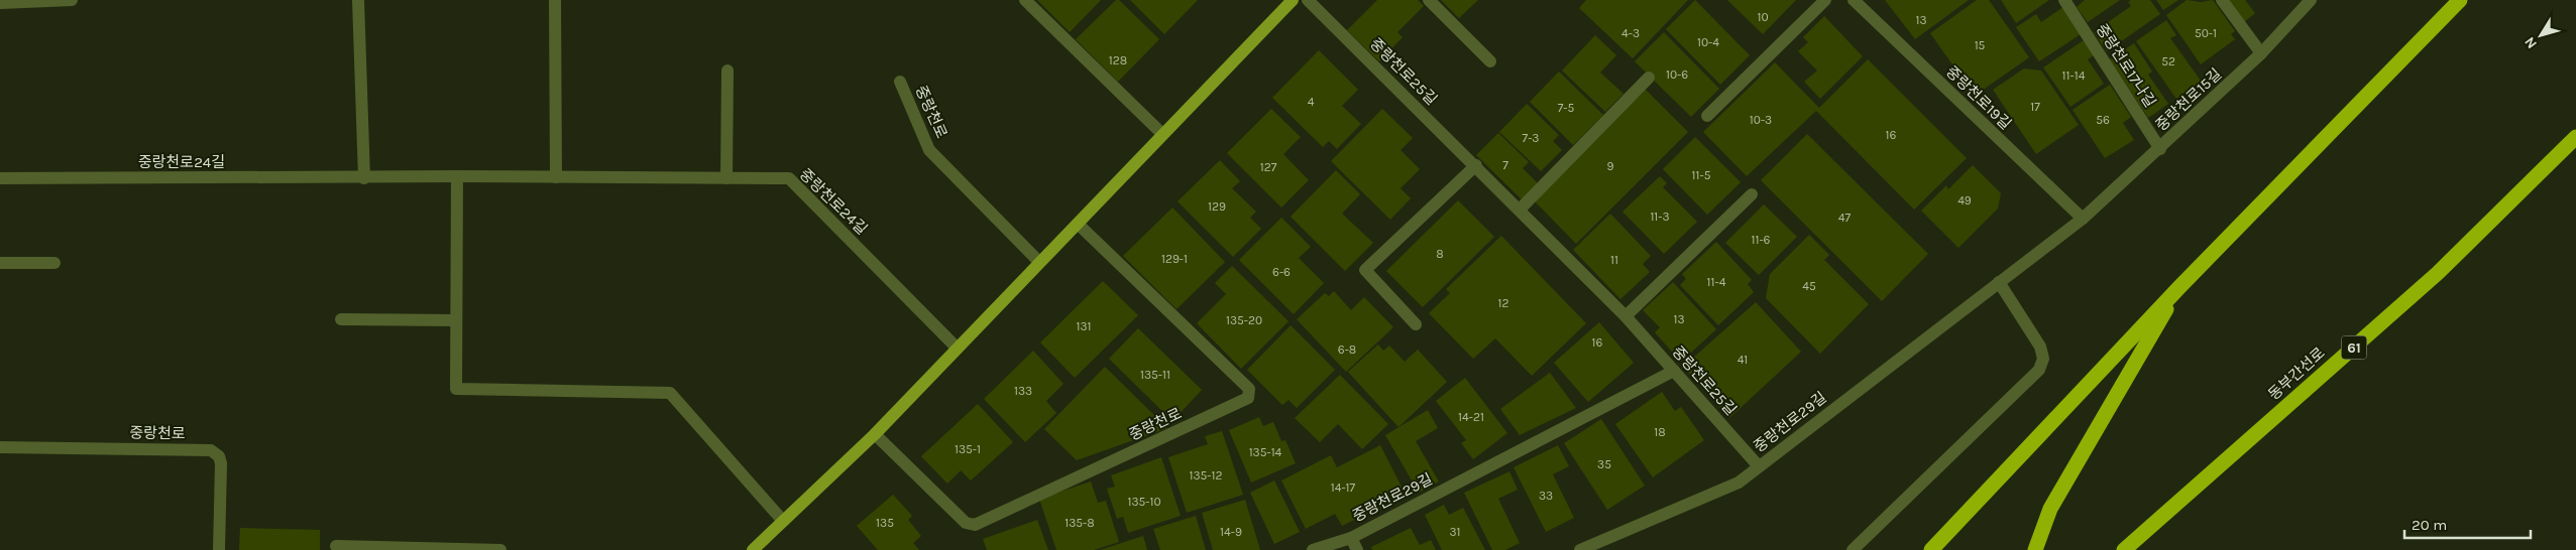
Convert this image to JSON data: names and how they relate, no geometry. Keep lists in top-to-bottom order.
{
  "streets": {
    "highway": ["61", "동부간선로"],
    "street": [
      "중랑천로17나길",
      "중랑천로25길",
      "중랑천로19길",
      "중랑천로15길",
      "중랑천로",
      "중랑천로24길",
      "중랑천로29길"
    ]
  },
  "crossings": [
    ["중랑천로17나길", "중랑천로15길"],
    ["중랑천로25길", "중랑천로29길"],
    ["중랑천로19길", "중랑천로15길"],
    ["중랑천로19길", "중랑천로29길"],
    ["중랑천로15길", "중랑천로29길"]
  ],
  "house_numbers": [
    "10",
    "13",
    "4-3",
    "50-1",
    "10-4",
    "15",
    "128",
    "52",
    "10-6",
    "11-14",
    "4",
    "17",
    "7-5",
    "10-3",
    "56",
    "16",
    "7-3",
    "7",
    "9",
    "127",
    "11-5",
    "49",
    "129",
    "11-3",
    "47",
    "11-6",
    "8",
    "129-1",
    "11",
    "6-6",
    "11-4",
    "45",
    "12",
    "13",
    "135-20",
    "131",
    "16",
    "6-8",
    "41",
    "135-11",
    "133",
    "14-21",
    "18",
    "135-1",
    "135-14",
    "35",
    "135-12",
    "14-17",
    "33",
    "135-10",
    "135",
    "135-8",
    "14-9",
    "31"
  ],
  "scale_bar": "20 m",
  "north": "bottom left"
}
